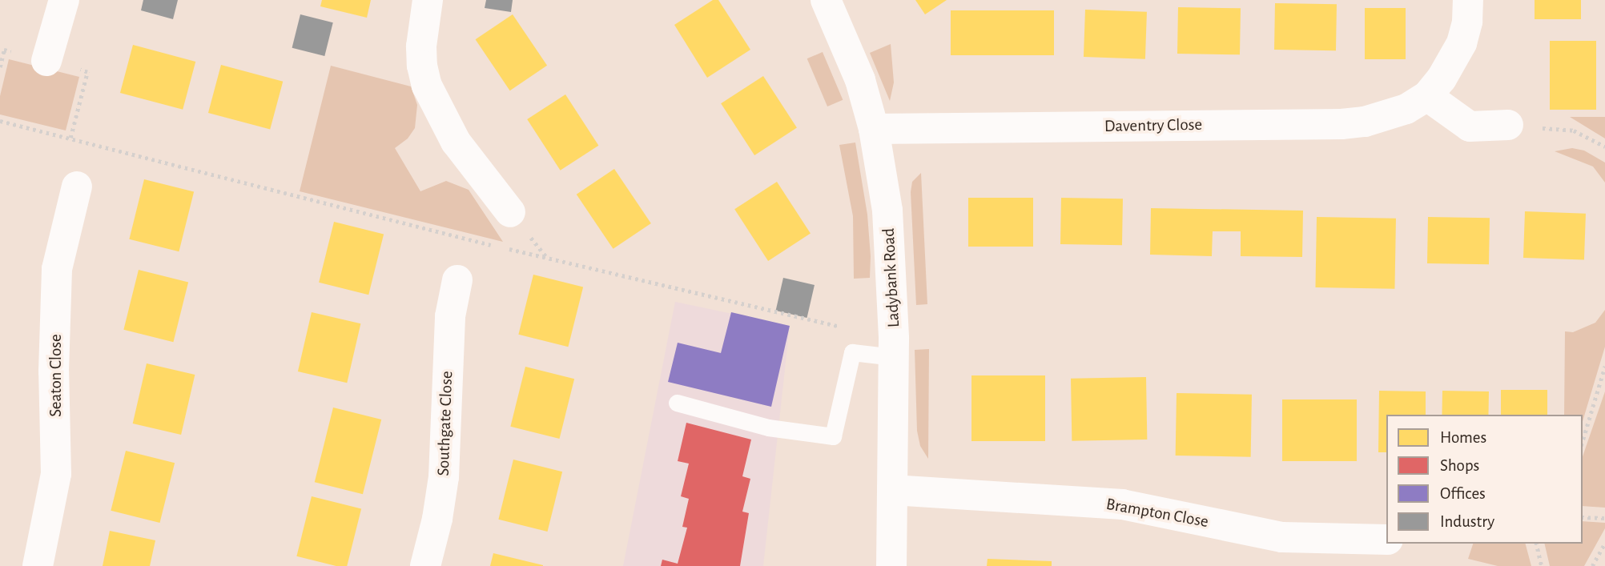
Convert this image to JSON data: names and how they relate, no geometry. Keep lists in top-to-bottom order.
{
  "streets": {
    "street": [
      "Daventry Close",
      "Ladybank Road",
      "Seaton Close",
      "Southgate Close",
      "Brampton Close"
    ]
  },
  "crossings": [
    ["Daventry Close", "Ladybank Road"],
    ["Ladybank Road", "Brampton Close"]
  ],
  "legend": [
    "Homes",
    "Shops",
    "Offices",
    "Industry"
  ]
}
